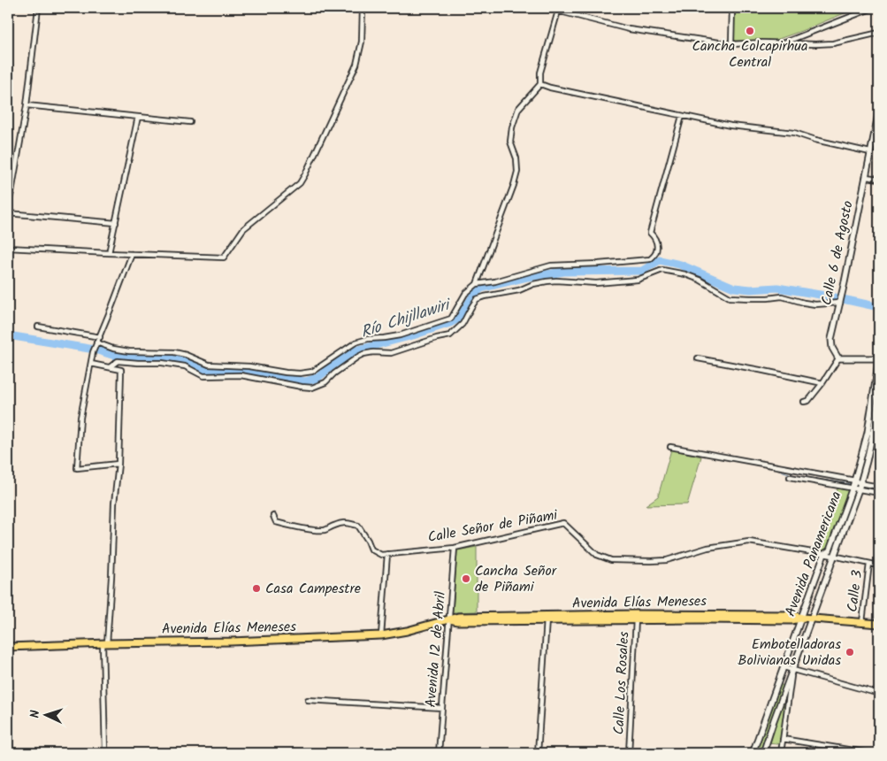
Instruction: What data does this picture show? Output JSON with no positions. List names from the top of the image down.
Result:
{
  "streets": {
    "main road": ["Calle 6 de Agosto", "Avenida Panamericana", "Avenida Elías Meneses"],
    "street": [
      "Calle Señor de Piñami",
      "Calle 3",
      "Avenida 12 de Abril",
      "Calle Los Rosales"
    ]
  },
  "crossings": [
    ["Calle Señor de Piñami", "Avenida Panamericana"],
    ["Calle Señor de Piñami", "Calle 3"],
    ["Calle Señor de Piñami", "Avenida 12 de Abril"],
    ["Avenida Panamericana", "Avenida Elías Meneses"],
    ["Calle 3", "Avenida Elías Meneses"],
    ["Avenida Elías Meneses", "Avenida 12 de Abril"],
    ["Avenida Elías Meneses", "Calle Los Rosales"]
  ],
  "water": ["Río Chijllawiri"],
  "places": [
    "Cancha Colcapirhua Central",
    "Cancha Señor de Piñami",
    "Casa Campestre",
    "Embotelladoras Bolivianas Unidas"
  ],
  "north": "left"
}
